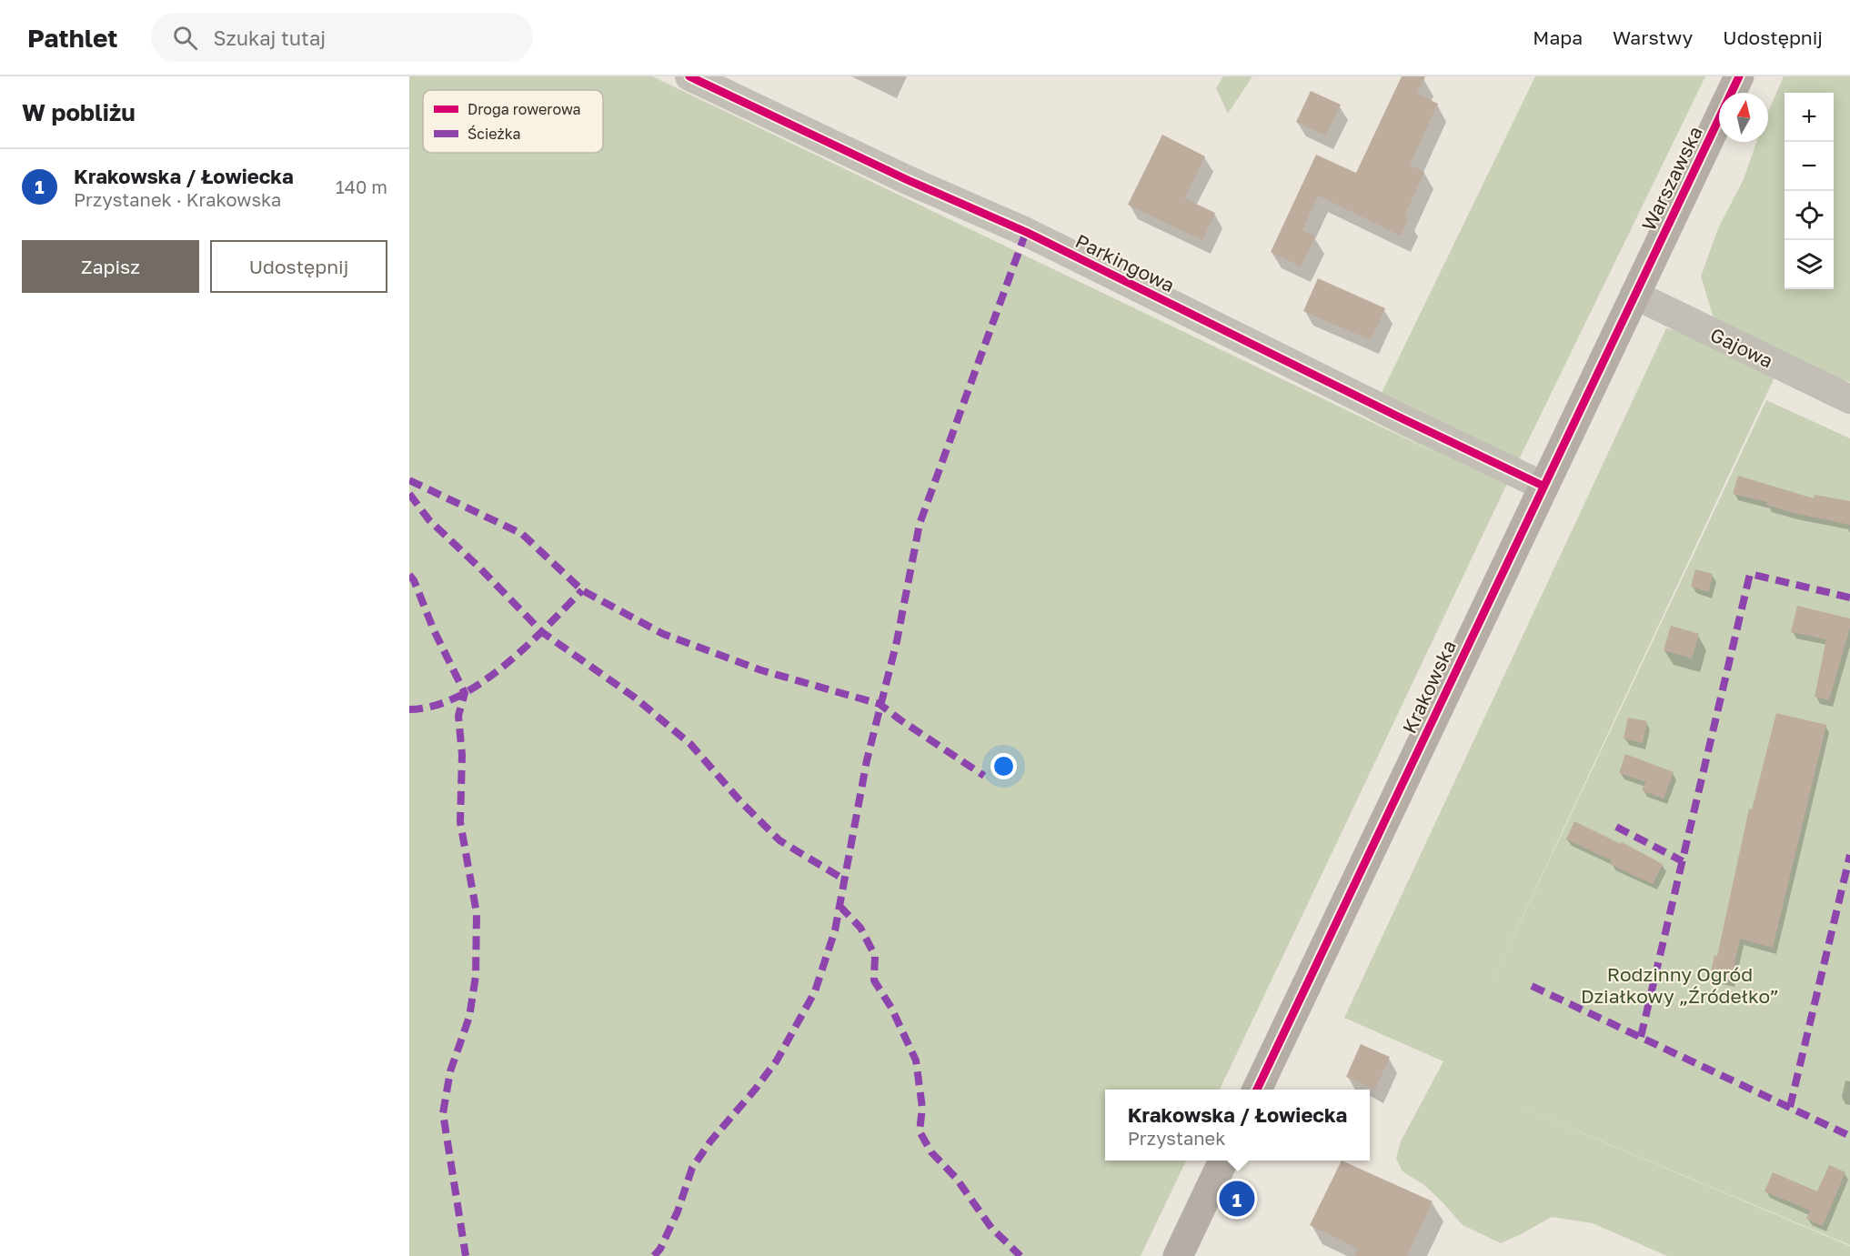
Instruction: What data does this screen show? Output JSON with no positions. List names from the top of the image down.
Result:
{
  "streets": {
    "street": [
      "Warszawska",
      "Parkingowa",
      "Gajowa",
      "Krakowska"
    ]
  },
  "crossings": [
    ["Warszawska", "Gajowa"],
    ["Warszawska", "Krakowska"],
    ["Parkingowa", "Krakowska"],
    ["Gajowa", "Krakowska"]
  ],
  "parks": ["Rodzinny Ogród Działkowy „Źródełko”"],
  "legend": ["Droga rowerowa", "Ścieżka"],
  "north": "top",
  "page": {
    "header": "Pathlet",
    "search": "Szukaj tutaj",
    "nav": ["Mapa", "Warstwy", "Udostępnij"],
    "heading": "W pobliżu",
    "map_buttons": ["+", "−"],
    "list": [
      {
        "mark": "1",
        "name": "Krakowska / Łowiecka",
        "note": "Przystanek · Krakowska",
        "value": "140 m"
      }
    ],
    "buttons": ["Zapisz", "Udostępnij"],
    "popup": ["Krakowska / Łowiecka", "Przystanek"],
    "pins": "1"
  }
}
